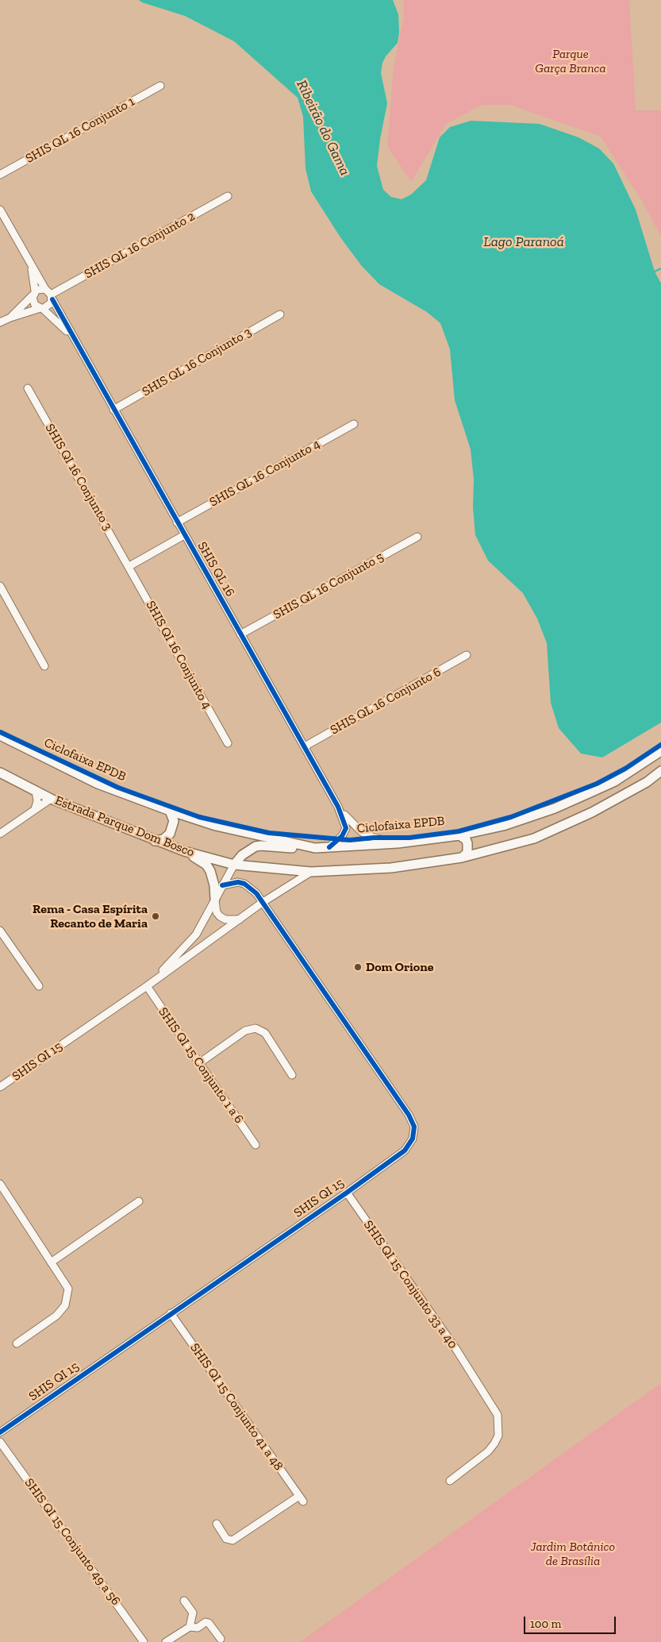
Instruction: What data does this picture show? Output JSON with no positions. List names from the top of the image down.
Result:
{
  "streets": {
    "main road": ["Estrada Parque Dom Bosco"],
    "street": [
      "SHIS QL 16 Conjunto 1",
      "SHIS QL 16 Conjunto 2",
      "SHIS QL 16 Conjunto 3",
      "SHIS QL 16 Conjunto 4",
      "SHIS QI 16 Conjunto 3",
      "SHIS QL 16",
      "SHIS QL 16 Conjunto 5",
      "SHIS QI 16 Conjunto 4",
      "SHIS QL 16 Conjunto 6",
      "SHIS QI 15",
      "SHIS QI 15 Conjunto 1 a 6",
      "SHIS QI 15 Conjunto 33 a 40",
      "SHIS QI 15 Conjunto 41 a 48",
      "SHIS QI 15 Conjunto 49 a 56"
    ],
    "cycle path": ["Ciclofaixa EPDB"]
  },
  "crossings": [
    ["SHIS QL 16 Conjunto 2", "SHIS QL 16"],
    ["SHIS QL 16 Conjunto 3", "SHIS QL 16"],
    ["SHIS QL 16 Conjunto 4", "SHIS QL 16"],
    ["SHIS QI 16 Conjunto 3", "SHIS QI 16 Conjunto 4"],
    ["SHIS QL 16", "SHIS QL 16 Conjunto 5"],
    ["SHIS QL 16", "SHIS QL 16 Conjunto 6"],
    ["Estrada Parque Dom Bosco", "SHIS QI 15"],
    ["SHIS QI 15", "SHIS QI 15 Conjunto 1 a 6"],
    ["SHIS QI 15", "SHIS QI 15 Conjunto 33 a 40"],
    ["SHIS QI 15", "SHIS QI 15 Conjunto 41 a 48"]
  ],
  "water": ["Ribeirão do Gama", "Lago Paranoá"],
  "parks": ["Parque Garça Branca", "Jardim Botânico de Brasília"],
  "places": ["Rema - Casa Espírita Recanto de Maria", "Dom Orione"],
  "scale_bar": "100 m"
}
